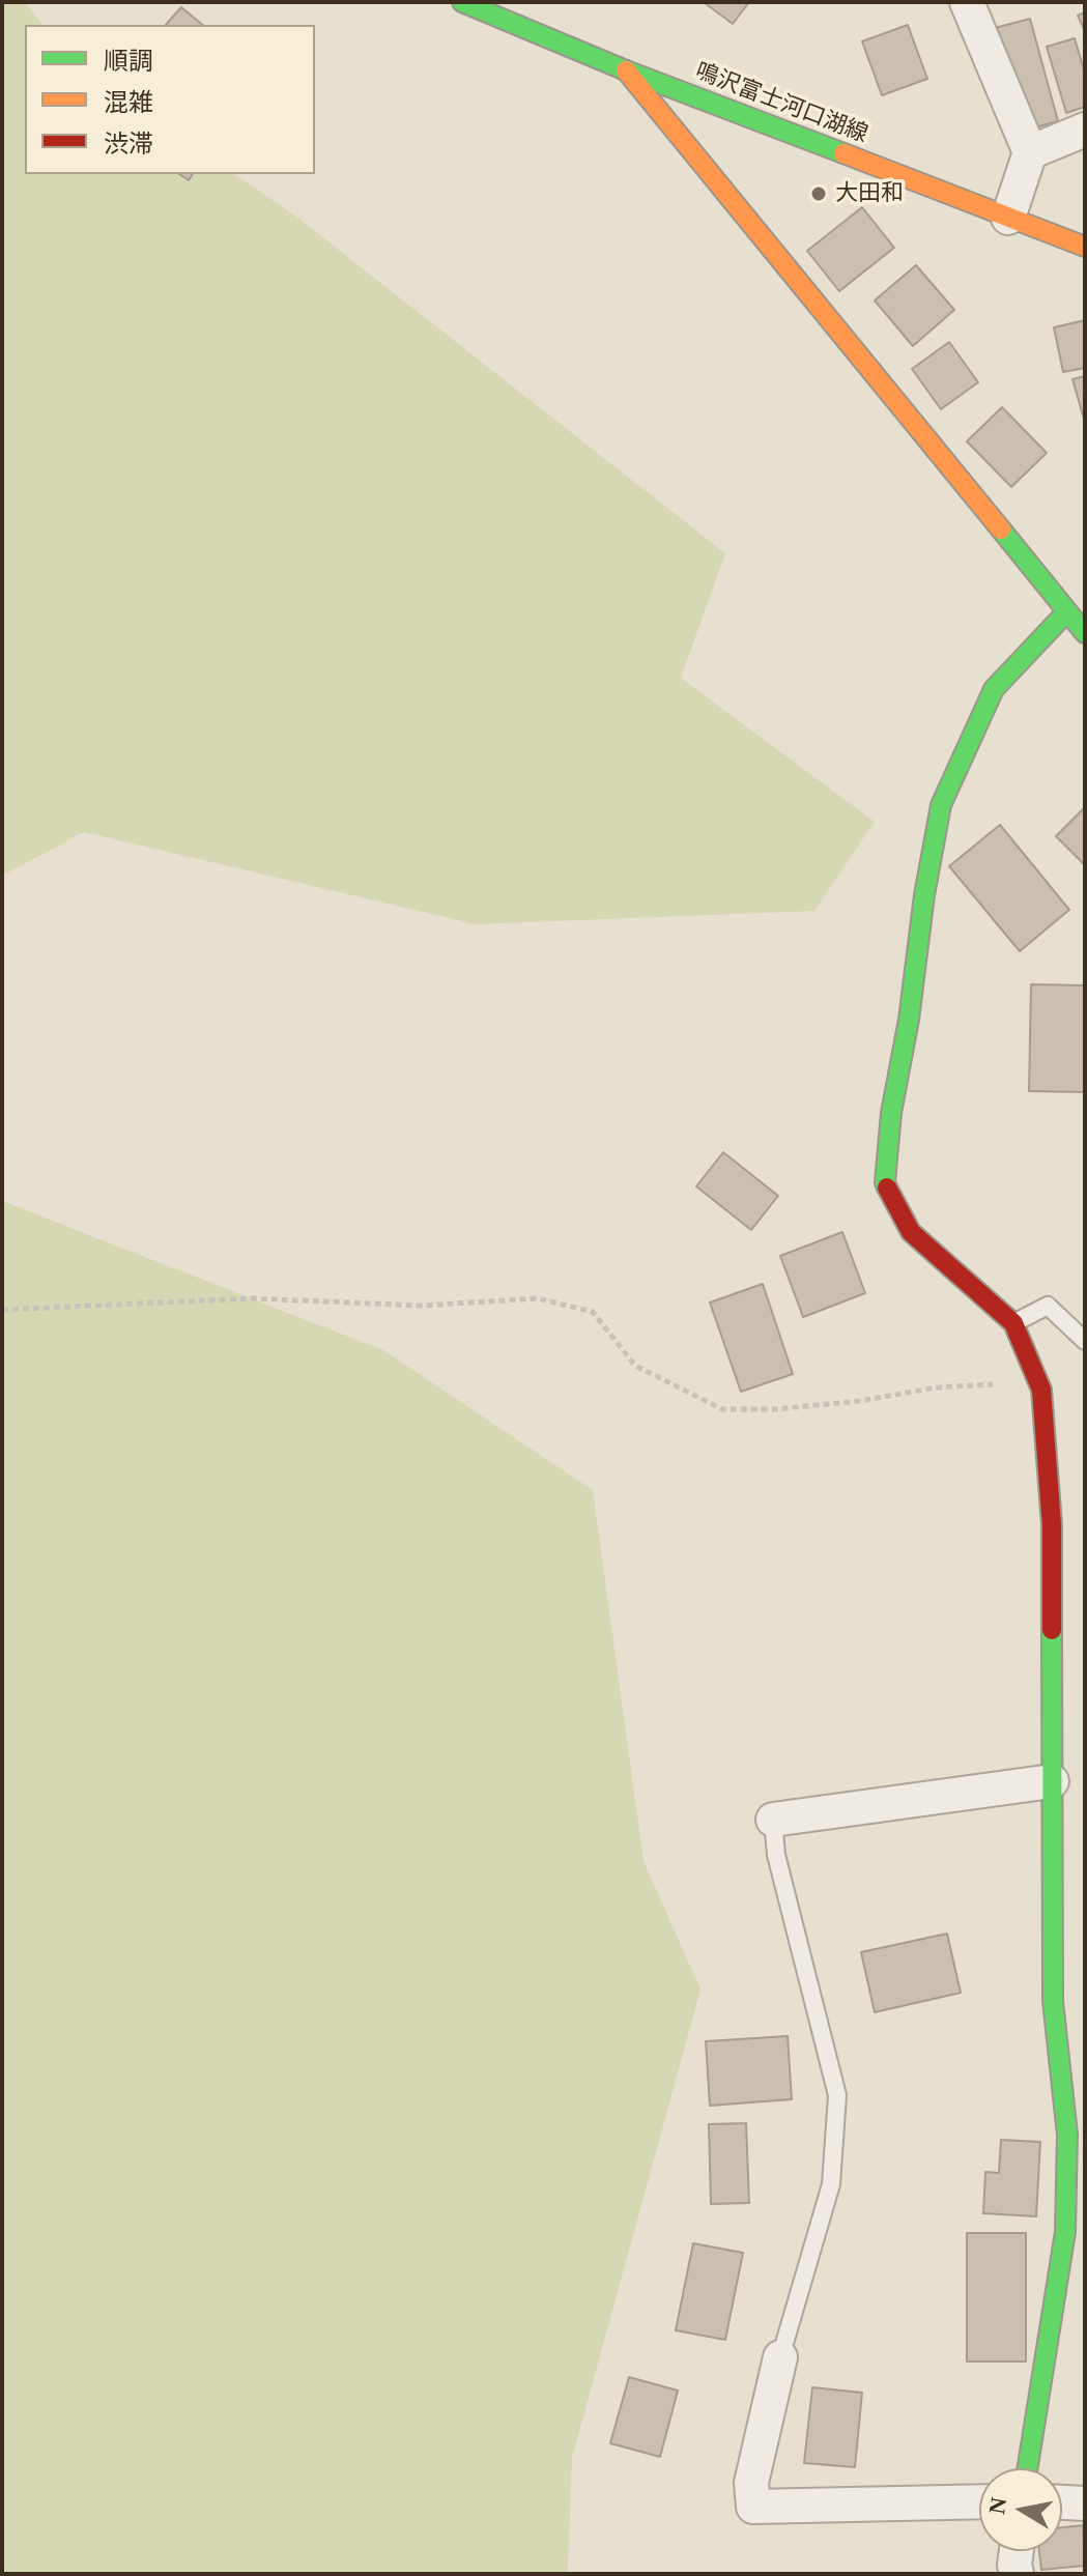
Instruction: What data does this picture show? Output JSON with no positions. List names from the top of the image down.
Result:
{
  "streets": {
    "street": ["鳴沢富士河口湖線"]
  },
  "places": ["大田和"],
  "legend": ["順調", "混雑", "渋滞"],
  "north": "left"
}
